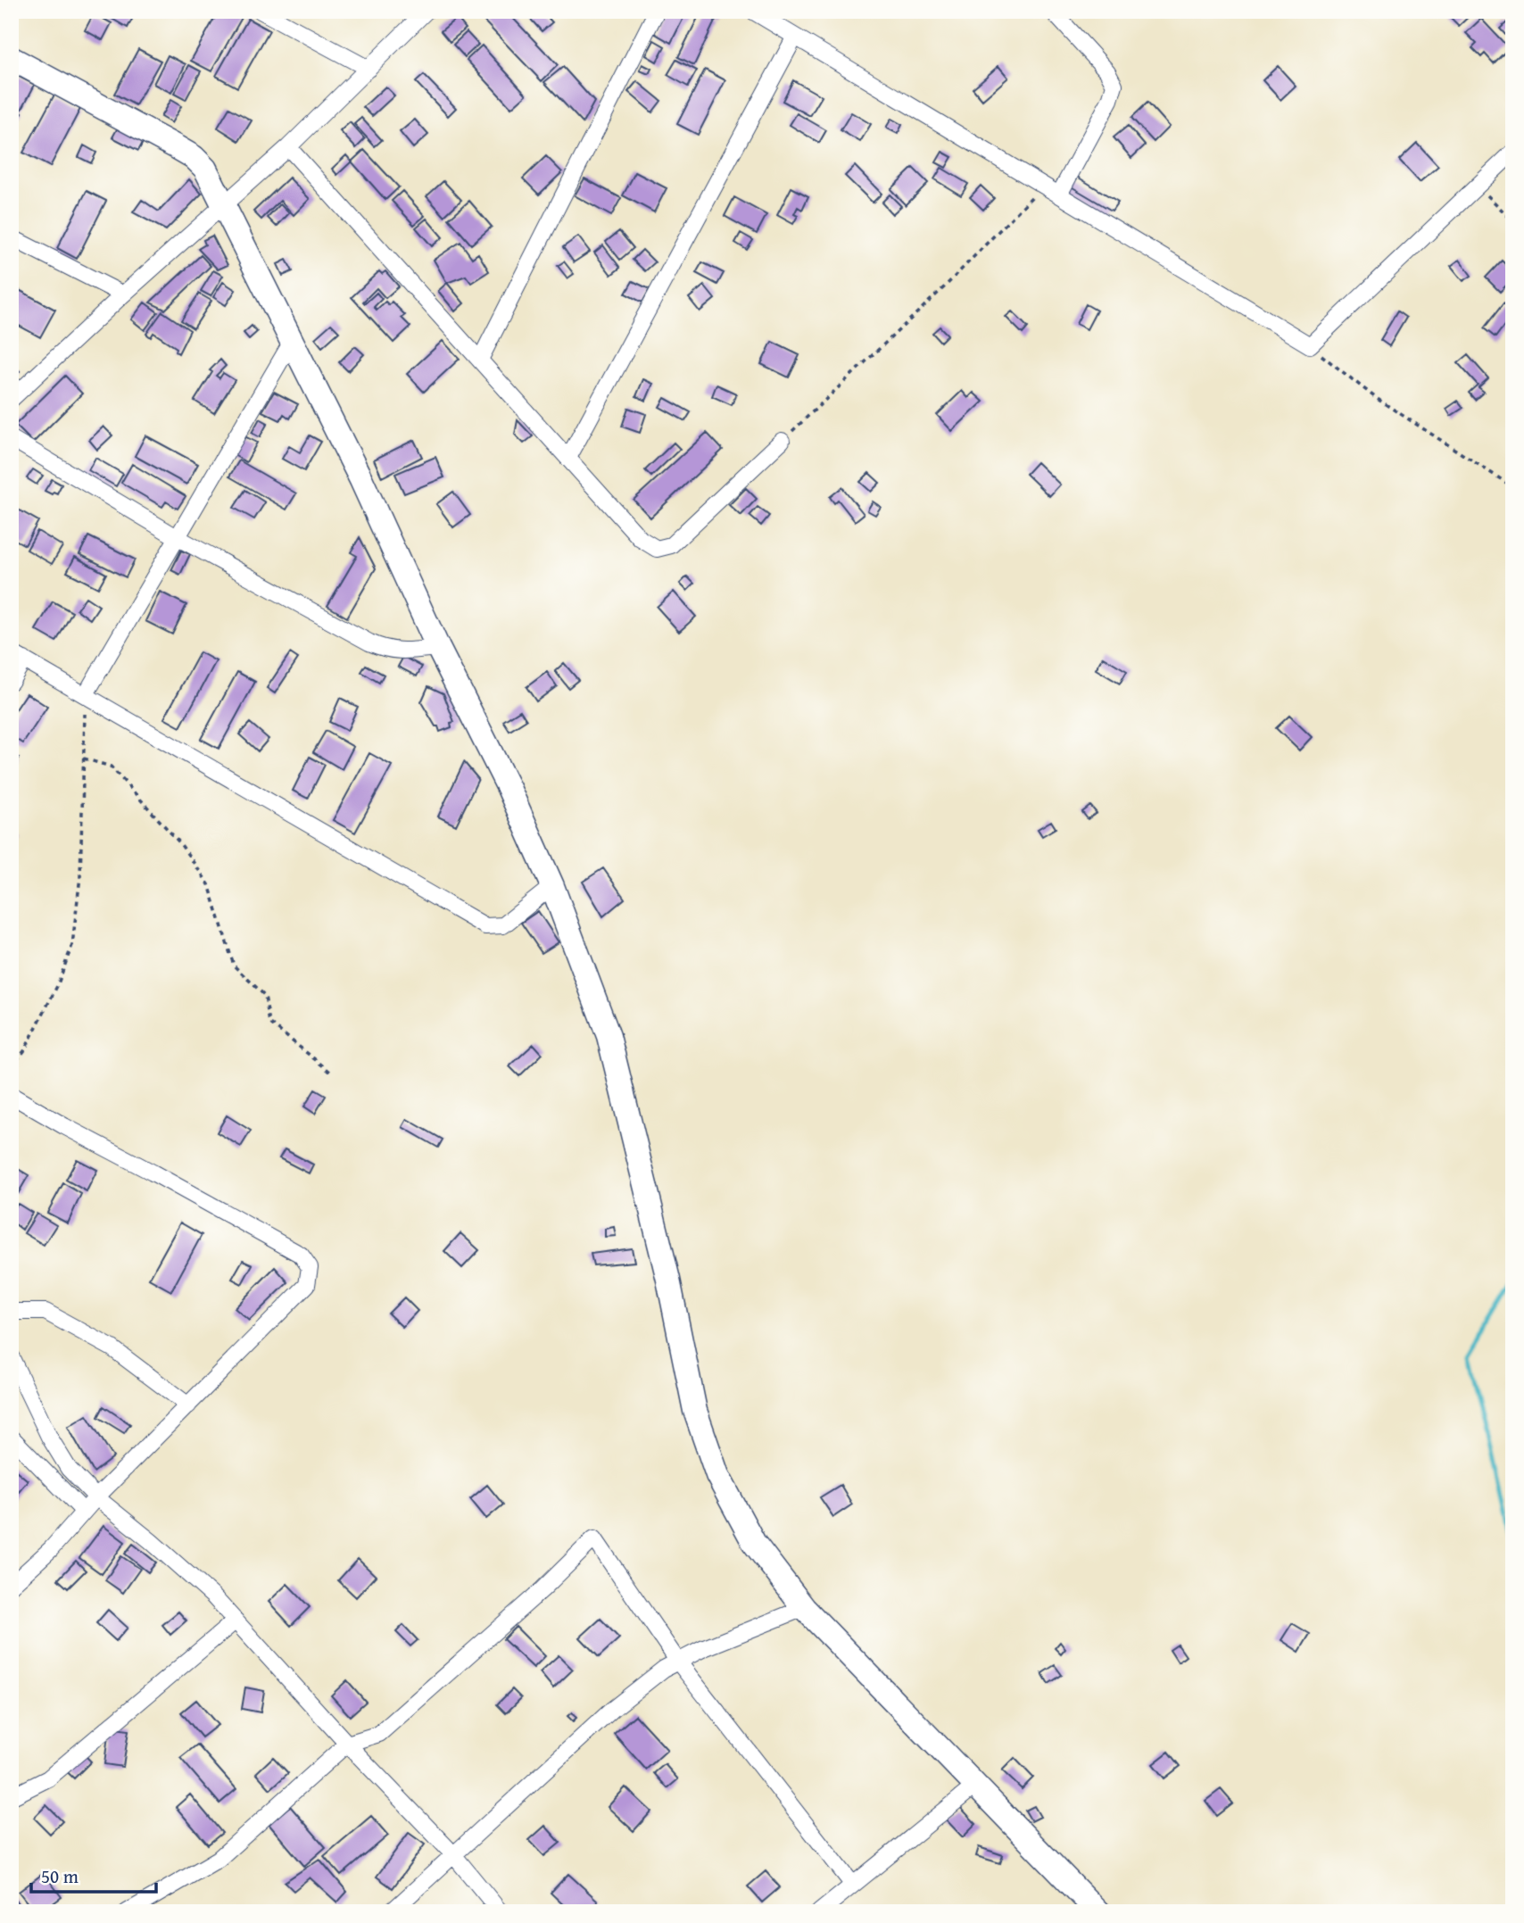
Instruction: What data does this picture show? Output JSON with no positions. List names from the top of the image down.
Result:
{
  "scale_bar": "50 m"
}
